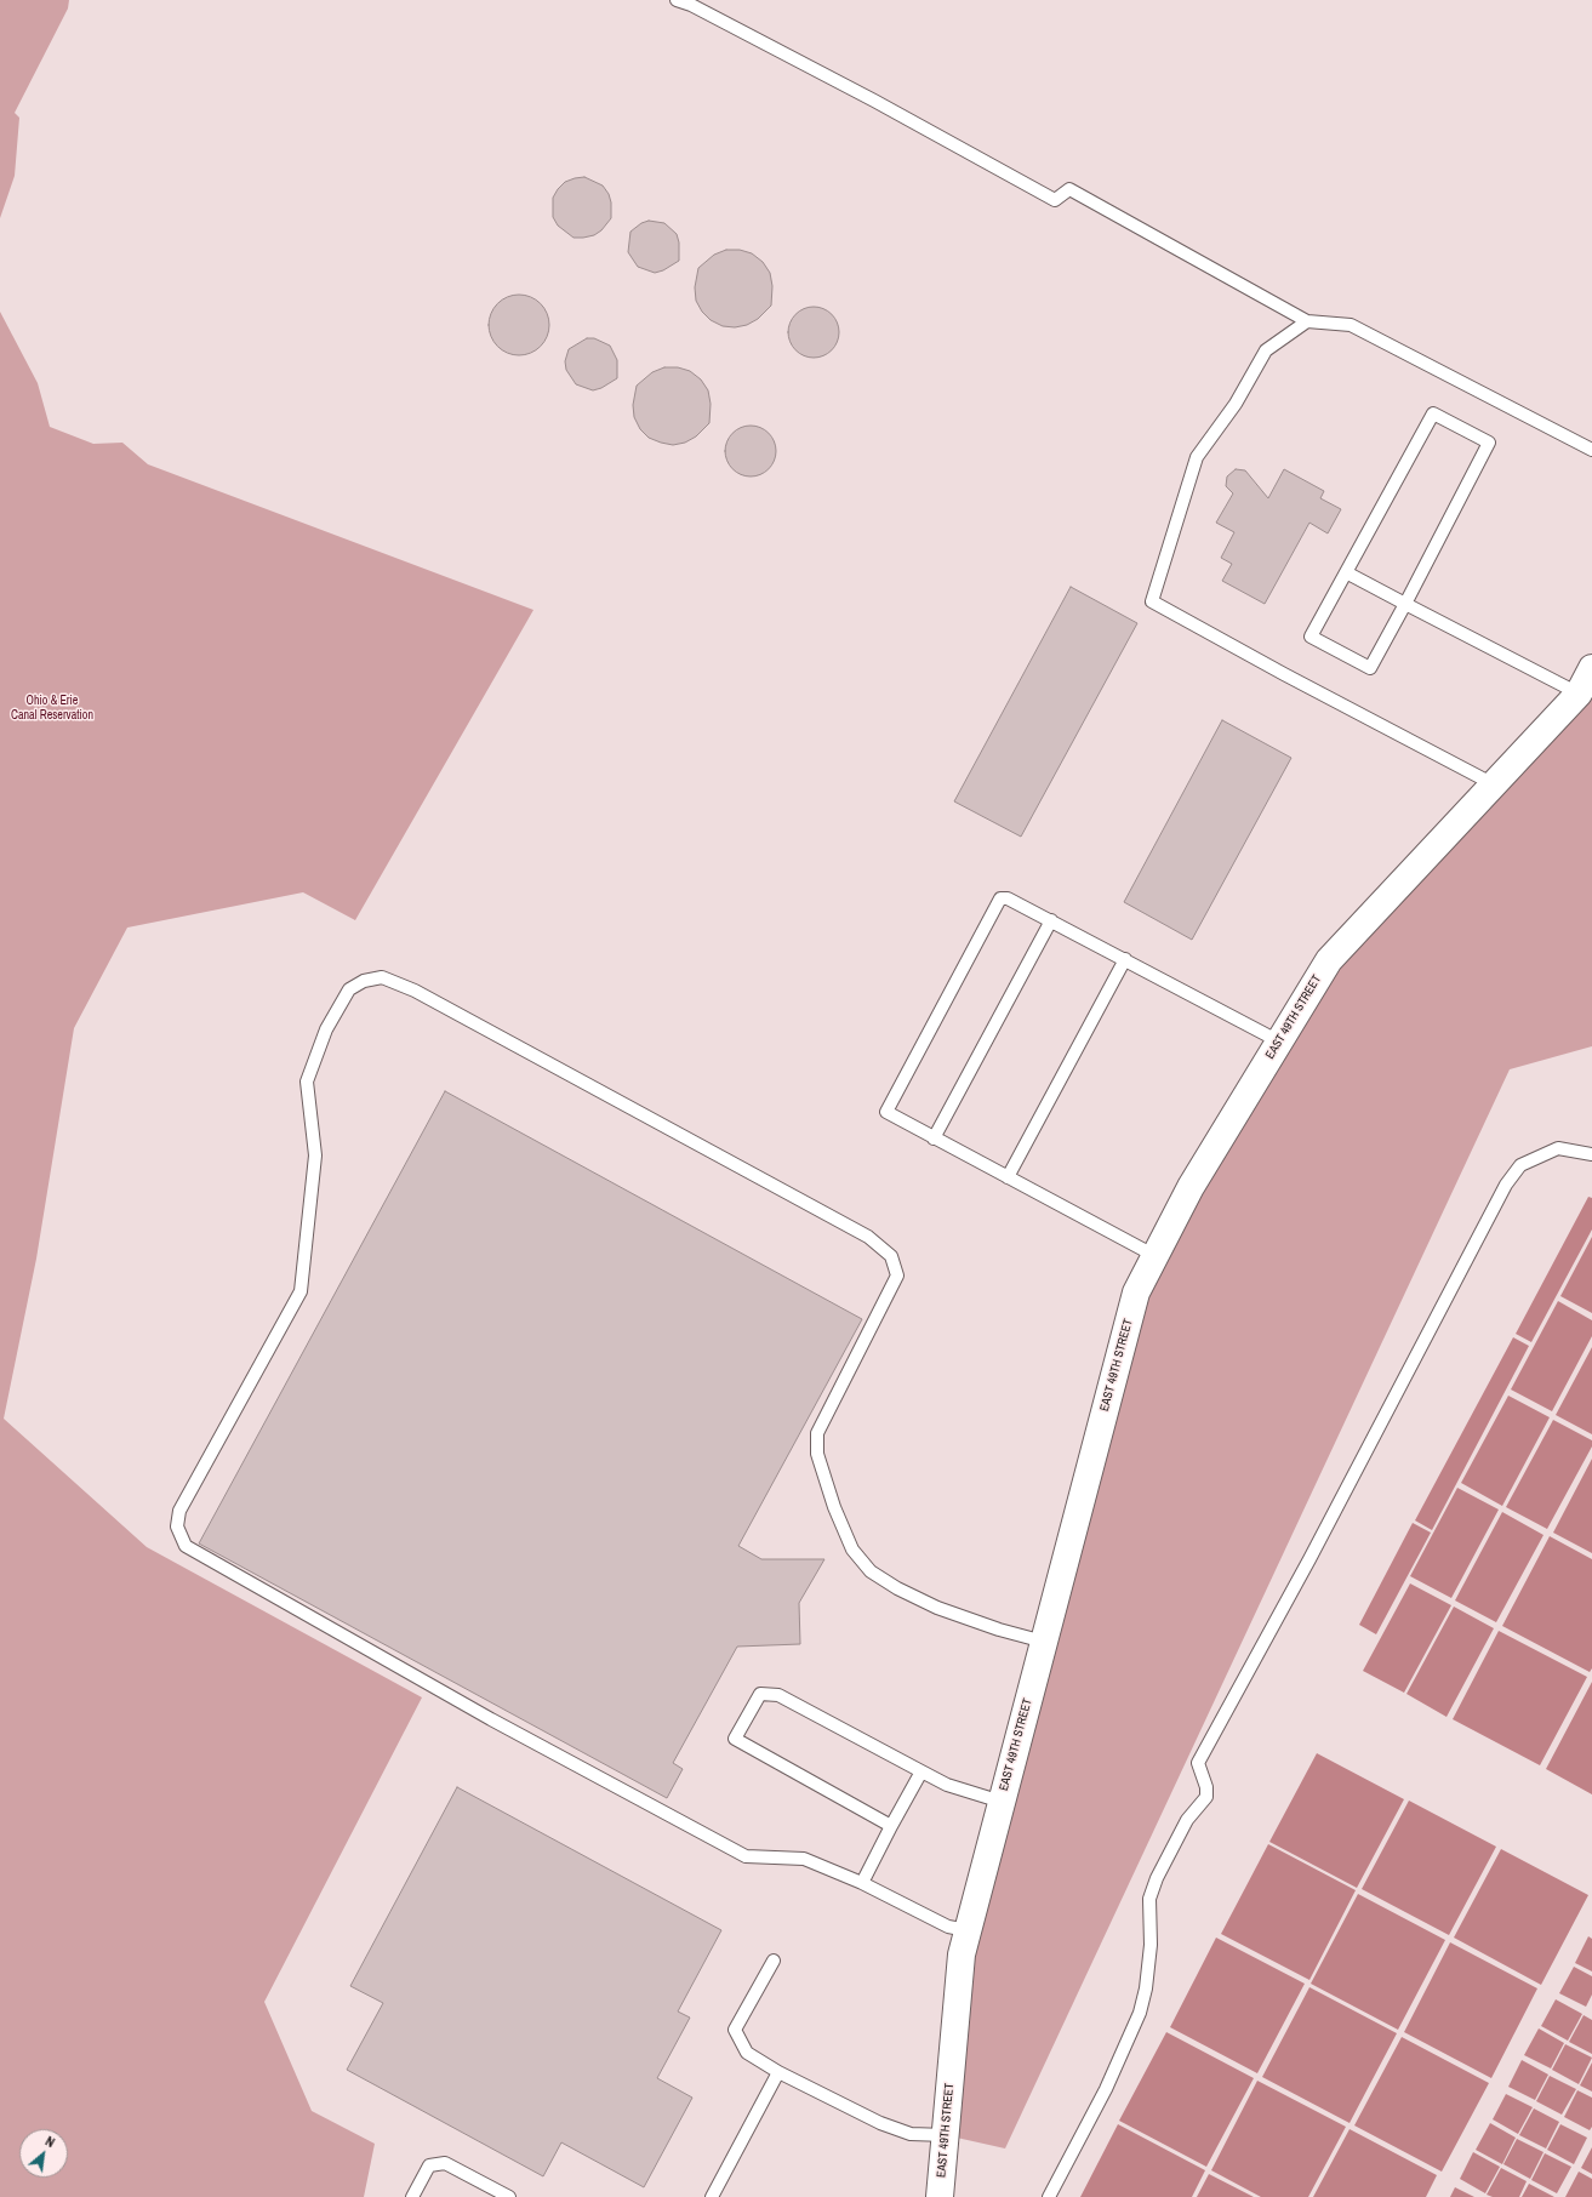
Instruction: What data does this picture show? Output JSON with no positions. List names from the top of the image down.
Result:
{
  "streets": {
    "street": ["EAST 49TH STREET"]
  },
  "parks": ["Ohio & Erie Canal Reservation"],
  "north": "top right"
}
